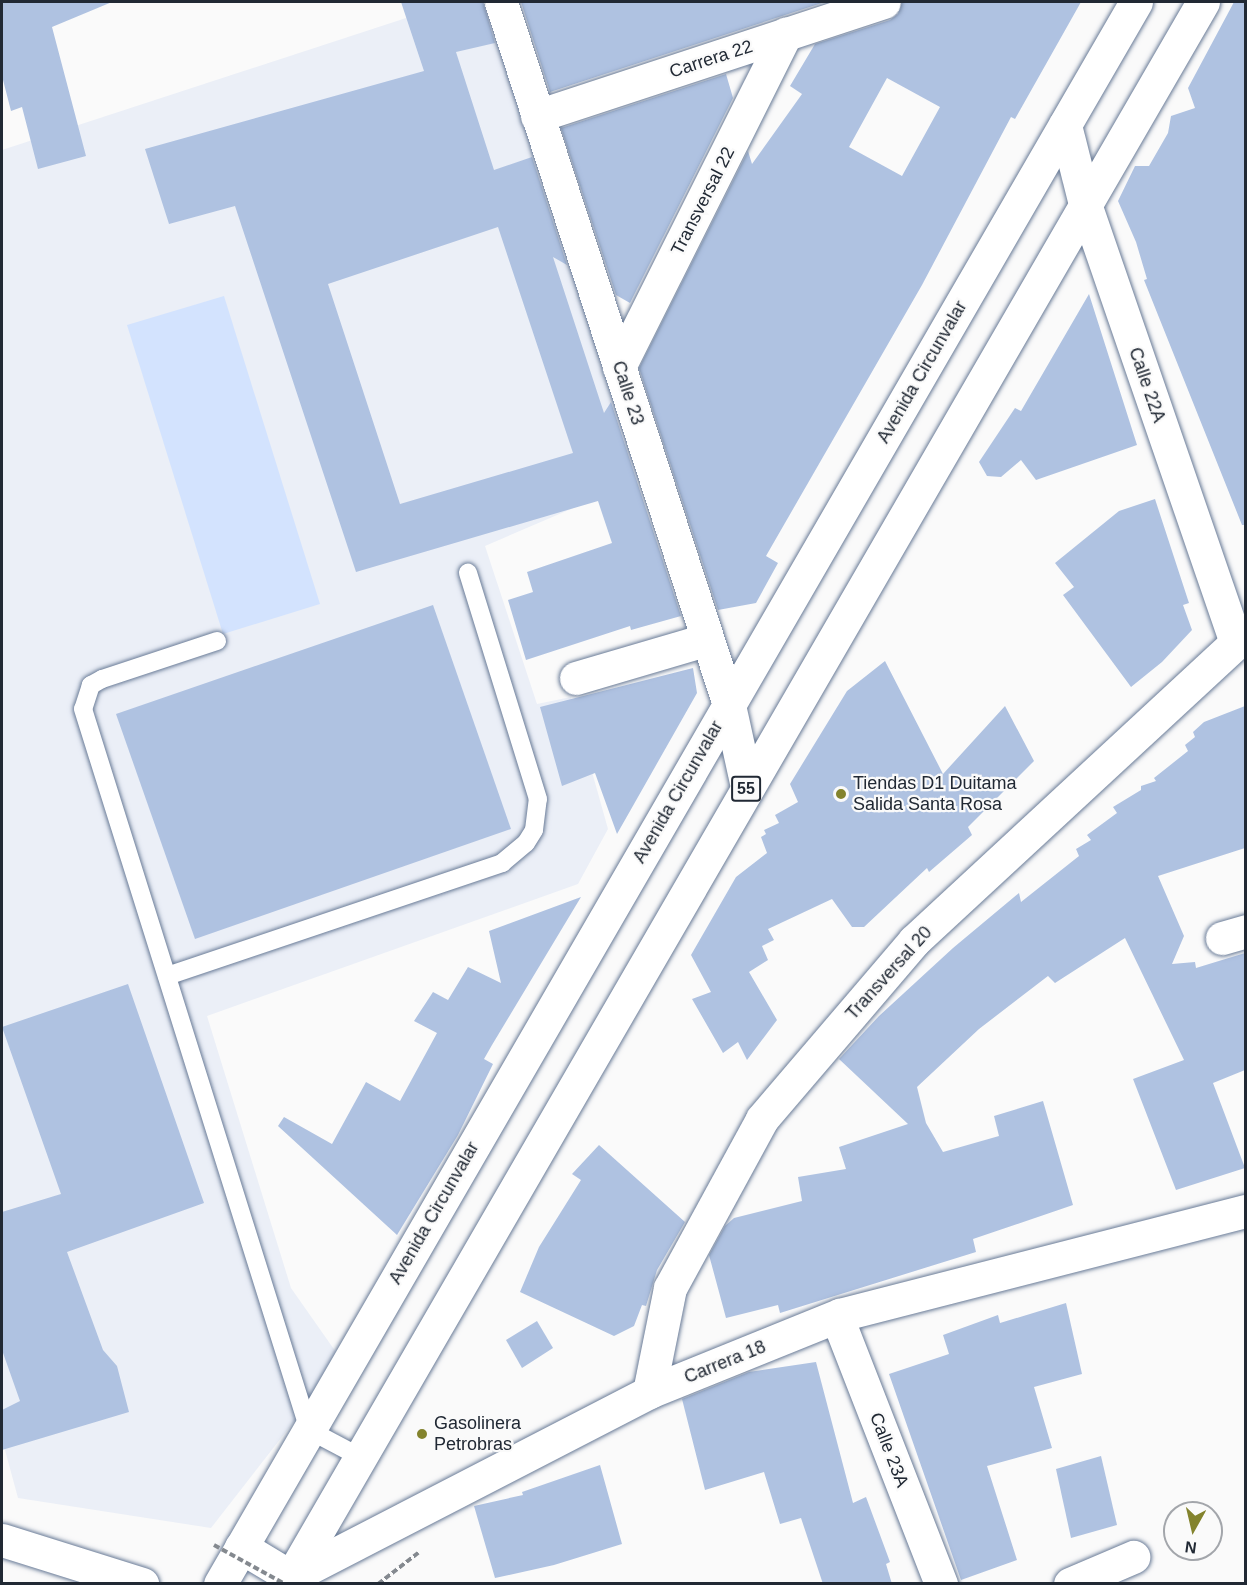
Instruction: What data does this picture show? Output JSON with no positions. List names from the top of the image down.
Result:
{
  "streets": {
    "main road": [
      "Carrera 22",
      "Transversal 22",
      "Avenida Circunvalar",
      "Calle 22A",
      "Calle 23",
      "55",
      "Transversal 20",
      "Carrera 18",
      "Calle 23A"
    ]
  },
  "crossings": [
    ["Carrera 22", "Transversal 22"],
    ["Carrera 22", "Calle 23"],
    ["Transversal 22", "Calle 23"],
    ["Avenida Circunvalar", "Calle 22A"],
    ["Avenida Circunvalar", "Calle 23"],
    ["Calle 22A", "55"],
    ["Calle 22A", "Transversal 20"],
    ["Calle 23", "55"],
    ["55", "Carrera 18"],
    ["Transversal 20", "Carrera 18"],
    ["Carrera 18", "Calle 23A"]
  ],
  "places": ["Tiendas D1 Duitama Salida Santa Rosa", "Gasolinera Petrobras"],
  "north": "bottom"
}
